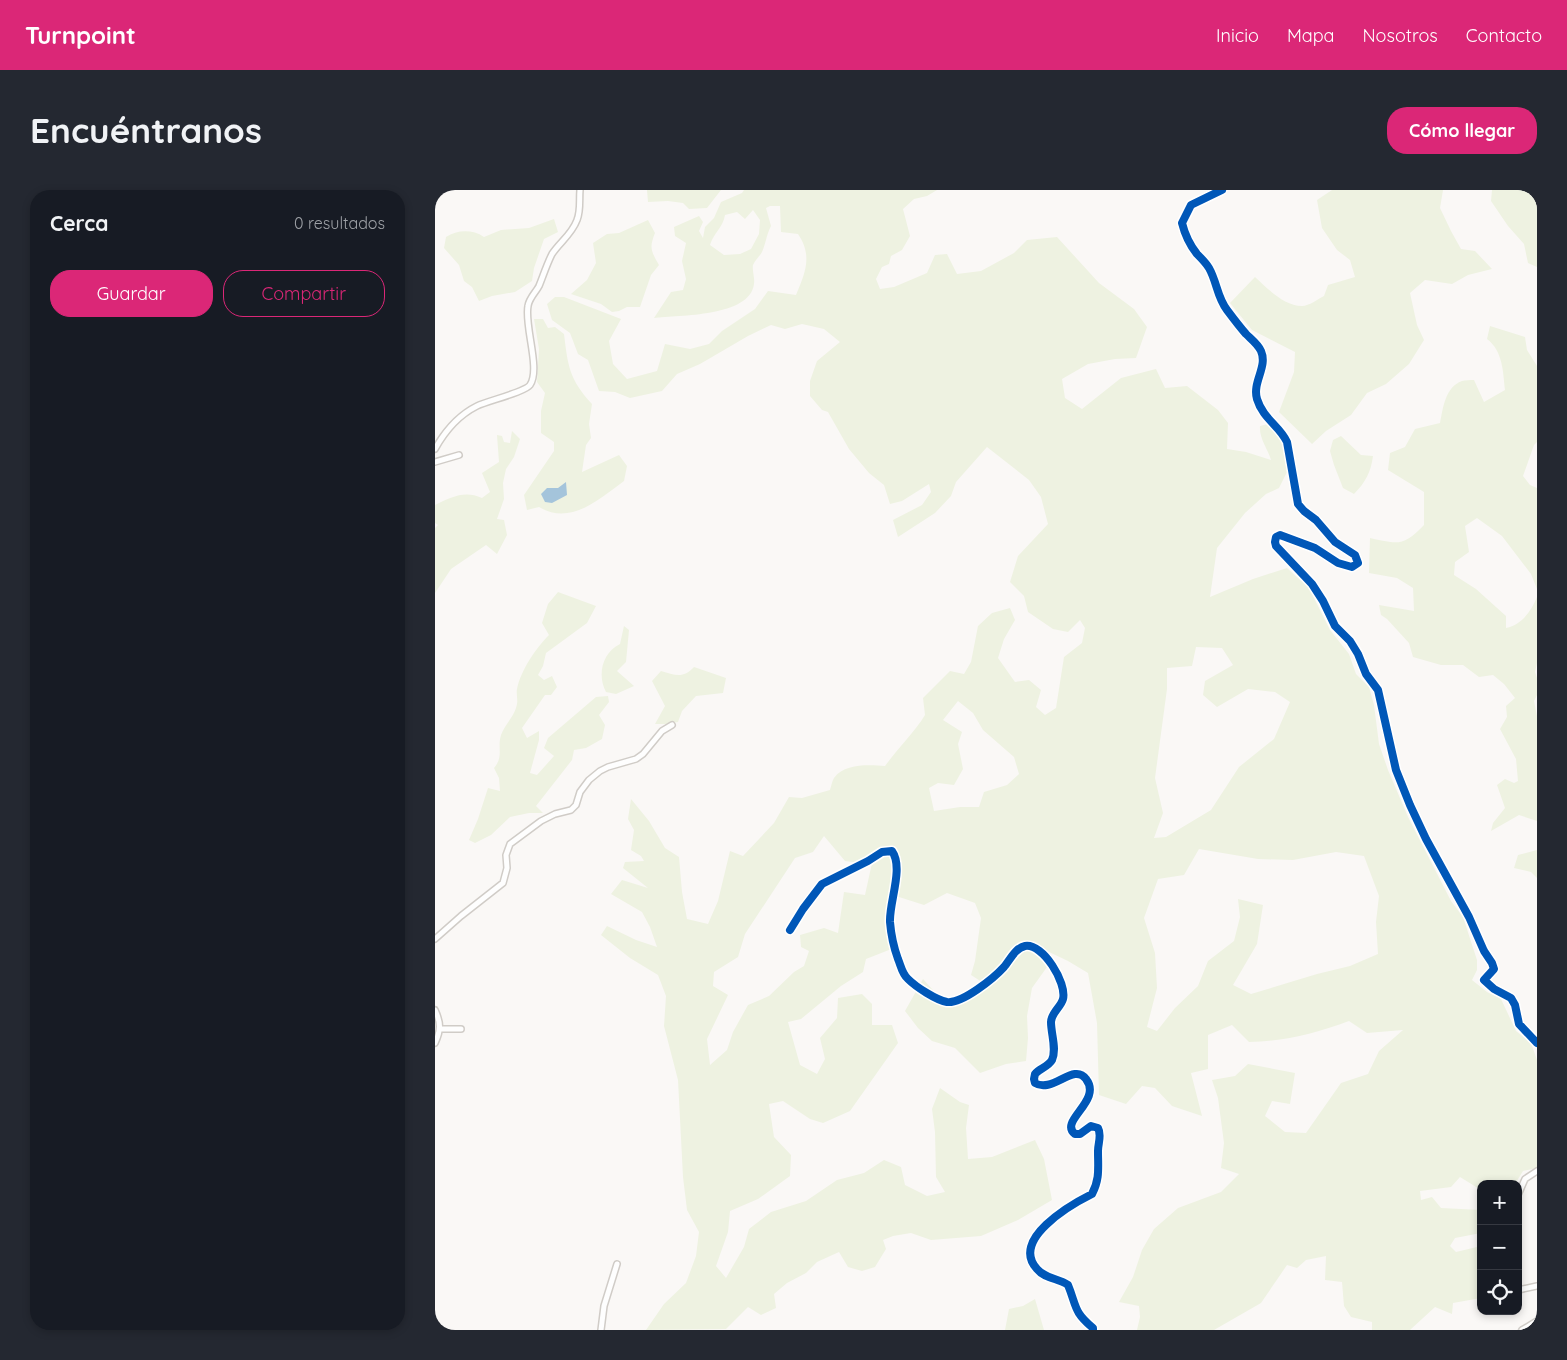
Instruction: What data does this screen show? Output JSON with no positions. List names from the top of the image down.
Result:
{
  "page": {
    "header": "Turnpoint",
    "nav": [
      "Inicio",
      "Mapa",
      "Nosotros",
      "Contacto"
    ],
    "buttons": [
      "Cómo llegar",
      ["Guardar", "Compartir"]
    ],
    "title": "Encuéntranos",
    "heading": ["Cerca", "0 resultados"],
    "map_buttons": ["+", "−"]
  }
}
